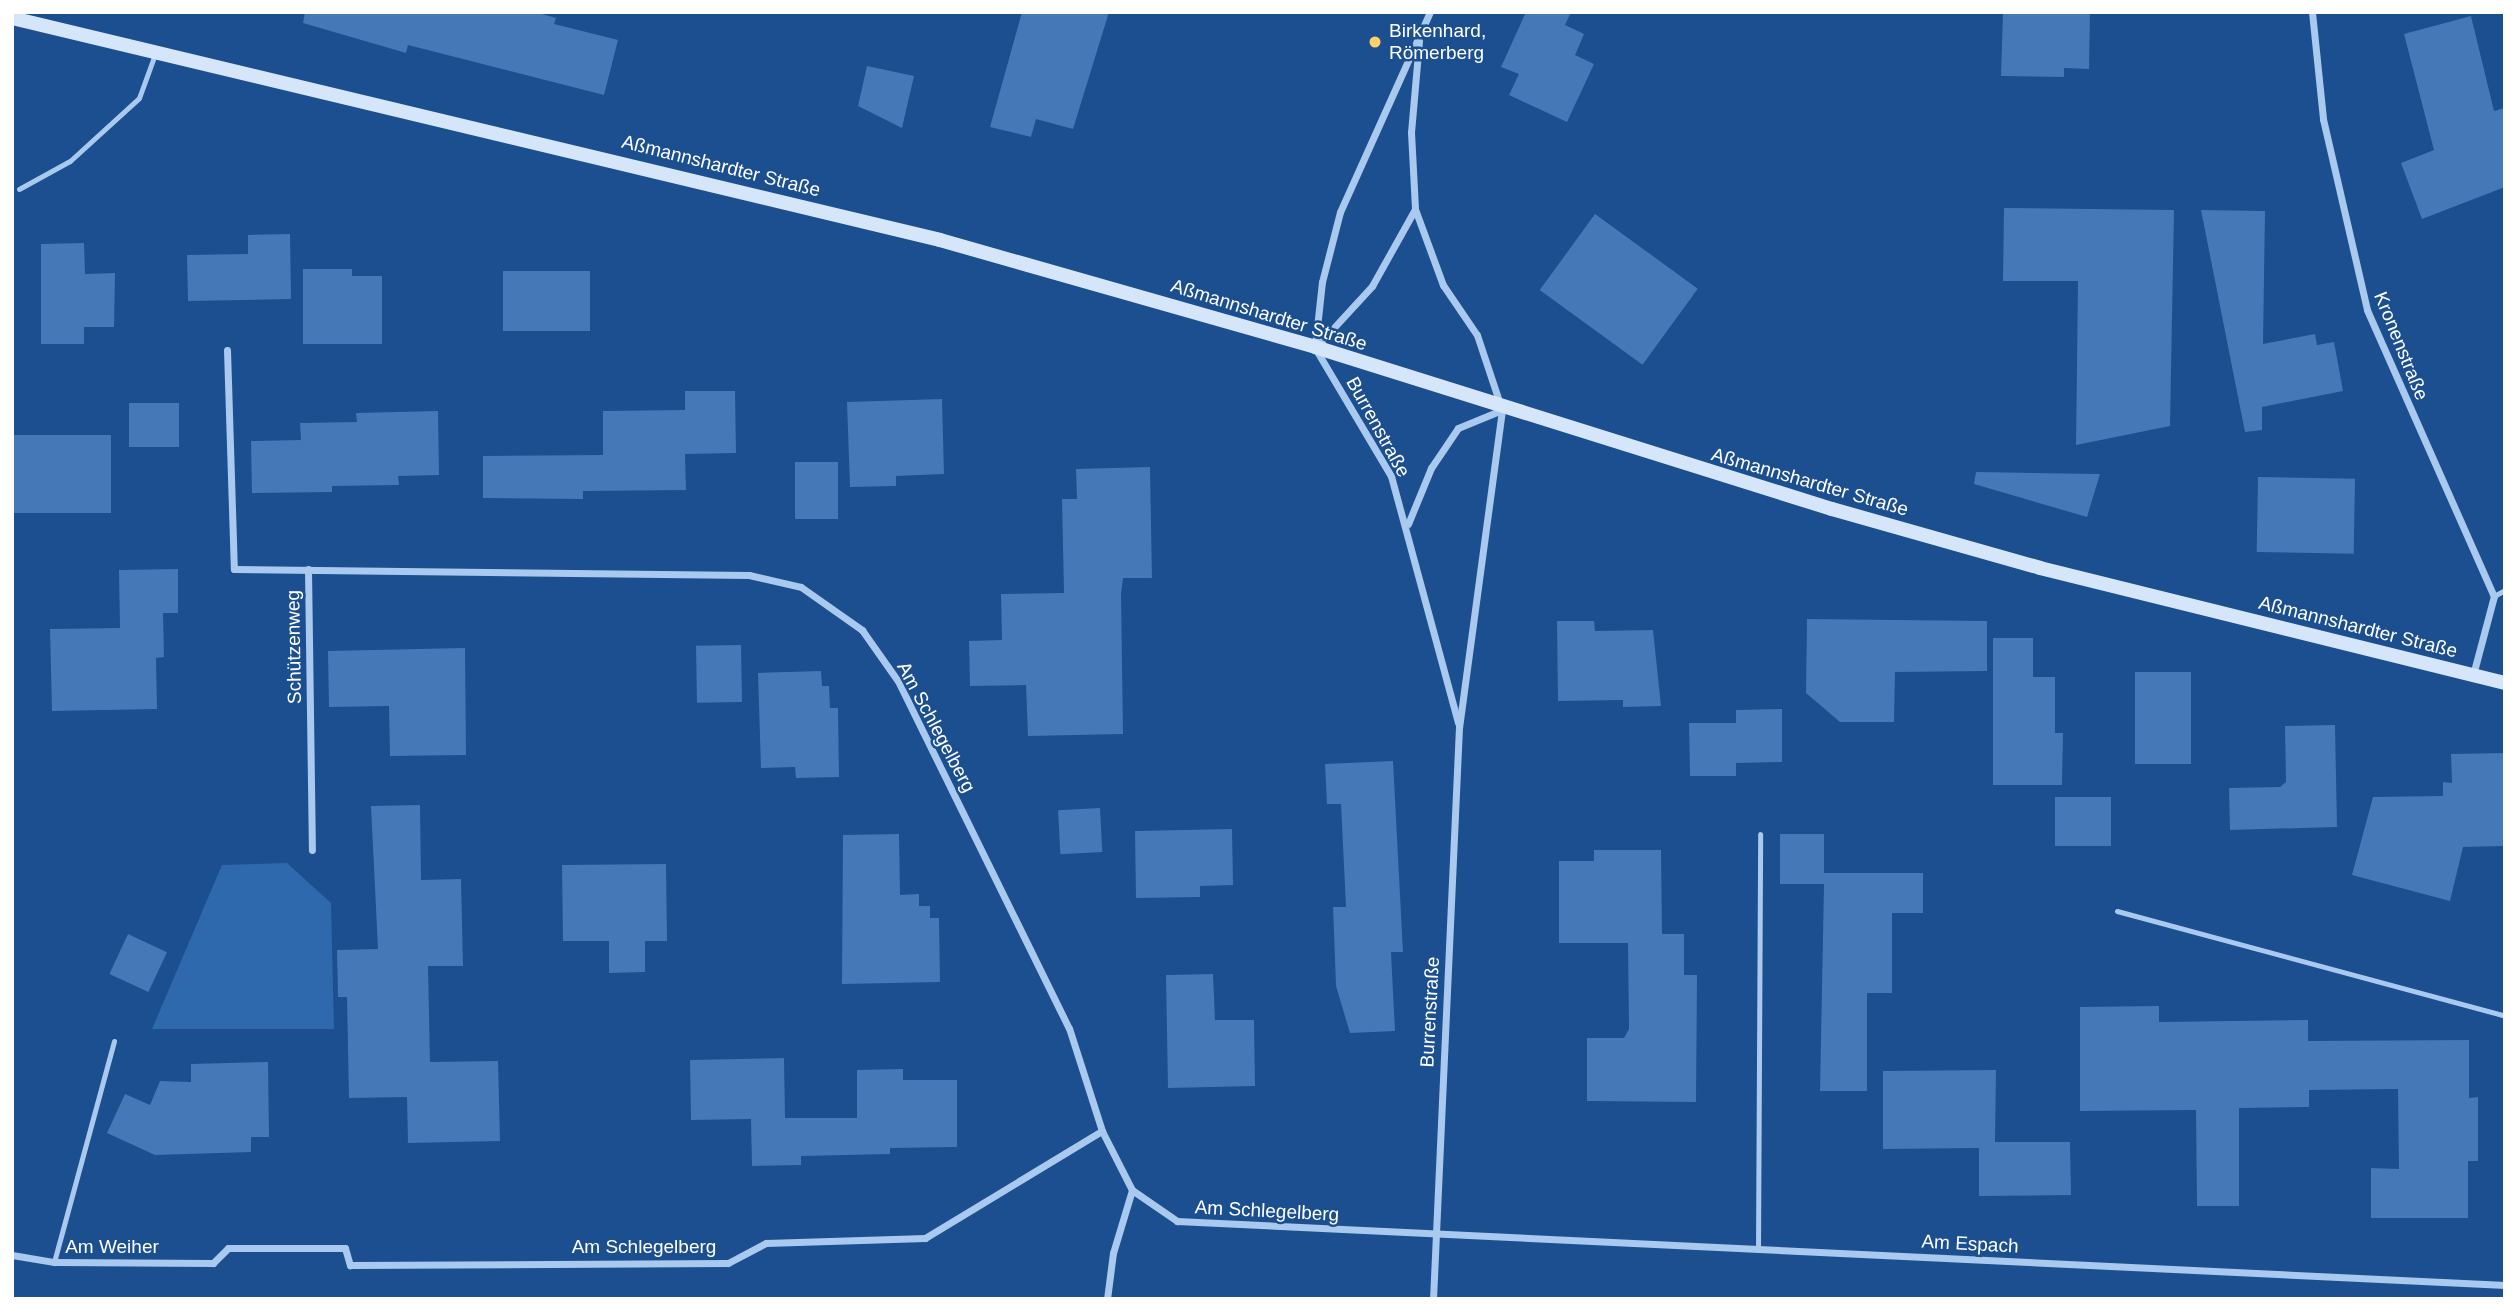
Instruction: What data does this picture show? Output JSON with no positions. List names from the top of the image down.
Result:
{
  "streets": {
    "main road": ["Aßmannshardter Straße"],
    "street": [
      "Kronenstraße",
      "Burrenstraße",
      "Schützenweg",
      "Am Schlegelberg",
      "Am Espach",
      "Am Weiher"
    ]
  },
  "crossings": [
    ["Aßmannshardter Straße", "Burrenstraße"],
    ["Burrenstraße", "Am Schlegelberg"],
    ["Burrenstraße", "Am Espach"],
    ["Schützenweg", "Am Schlegelberg"],
    ["Am Schlegelberg", "Am Espach"],
    ["Am Schlegelberg", "Am Weiher"]
  ],
  "places": ["Birkenhard, Römerberg"]
}
